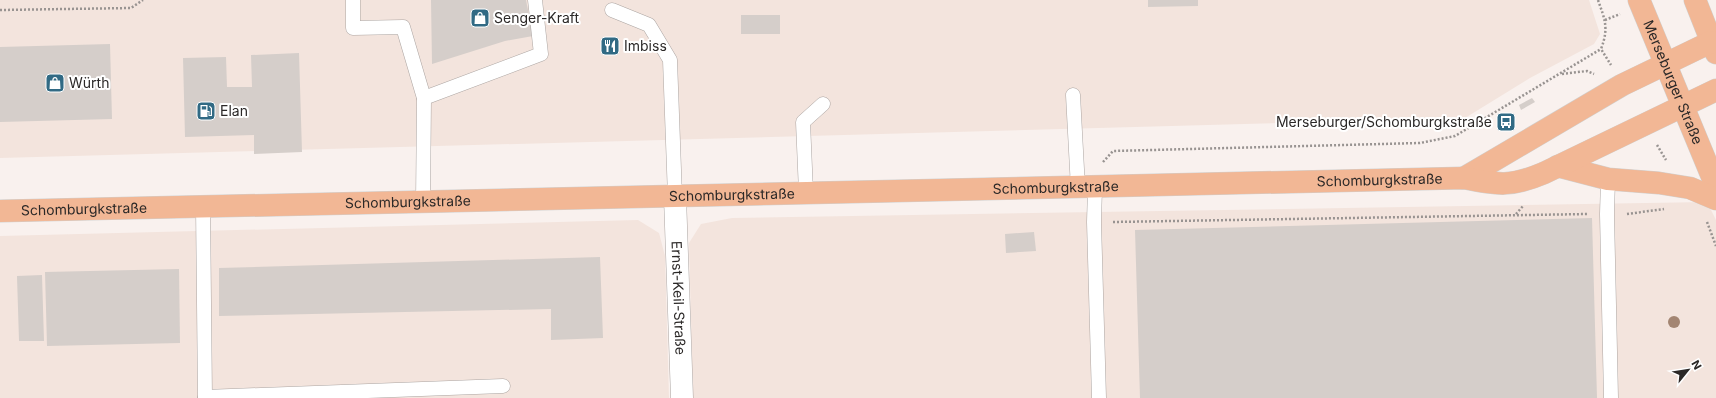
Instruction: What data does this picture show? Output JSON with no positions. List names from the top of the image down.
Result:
{
  "streets": {
    "main road": ["Merseburger Straße", "Schomburgkstraße"],
    "street": ["Ernst-Keil-Straße"]
  },
  "crossings": [
    ["Merseburger Straße", "Schomburgkstraße"],
    ["Schomburgkstraße", "Ernst-Keil-Straße"]
  ],
  "places": {
    "shop": ["Senger-Kraft", "Würth"],
    "restaurant": ["Imbiss"],
    "fuel station": ["Elan"],
    "bus stop": ["Merseburger/Schomburgkstraße"]
  },
  "north": "top right"
}
